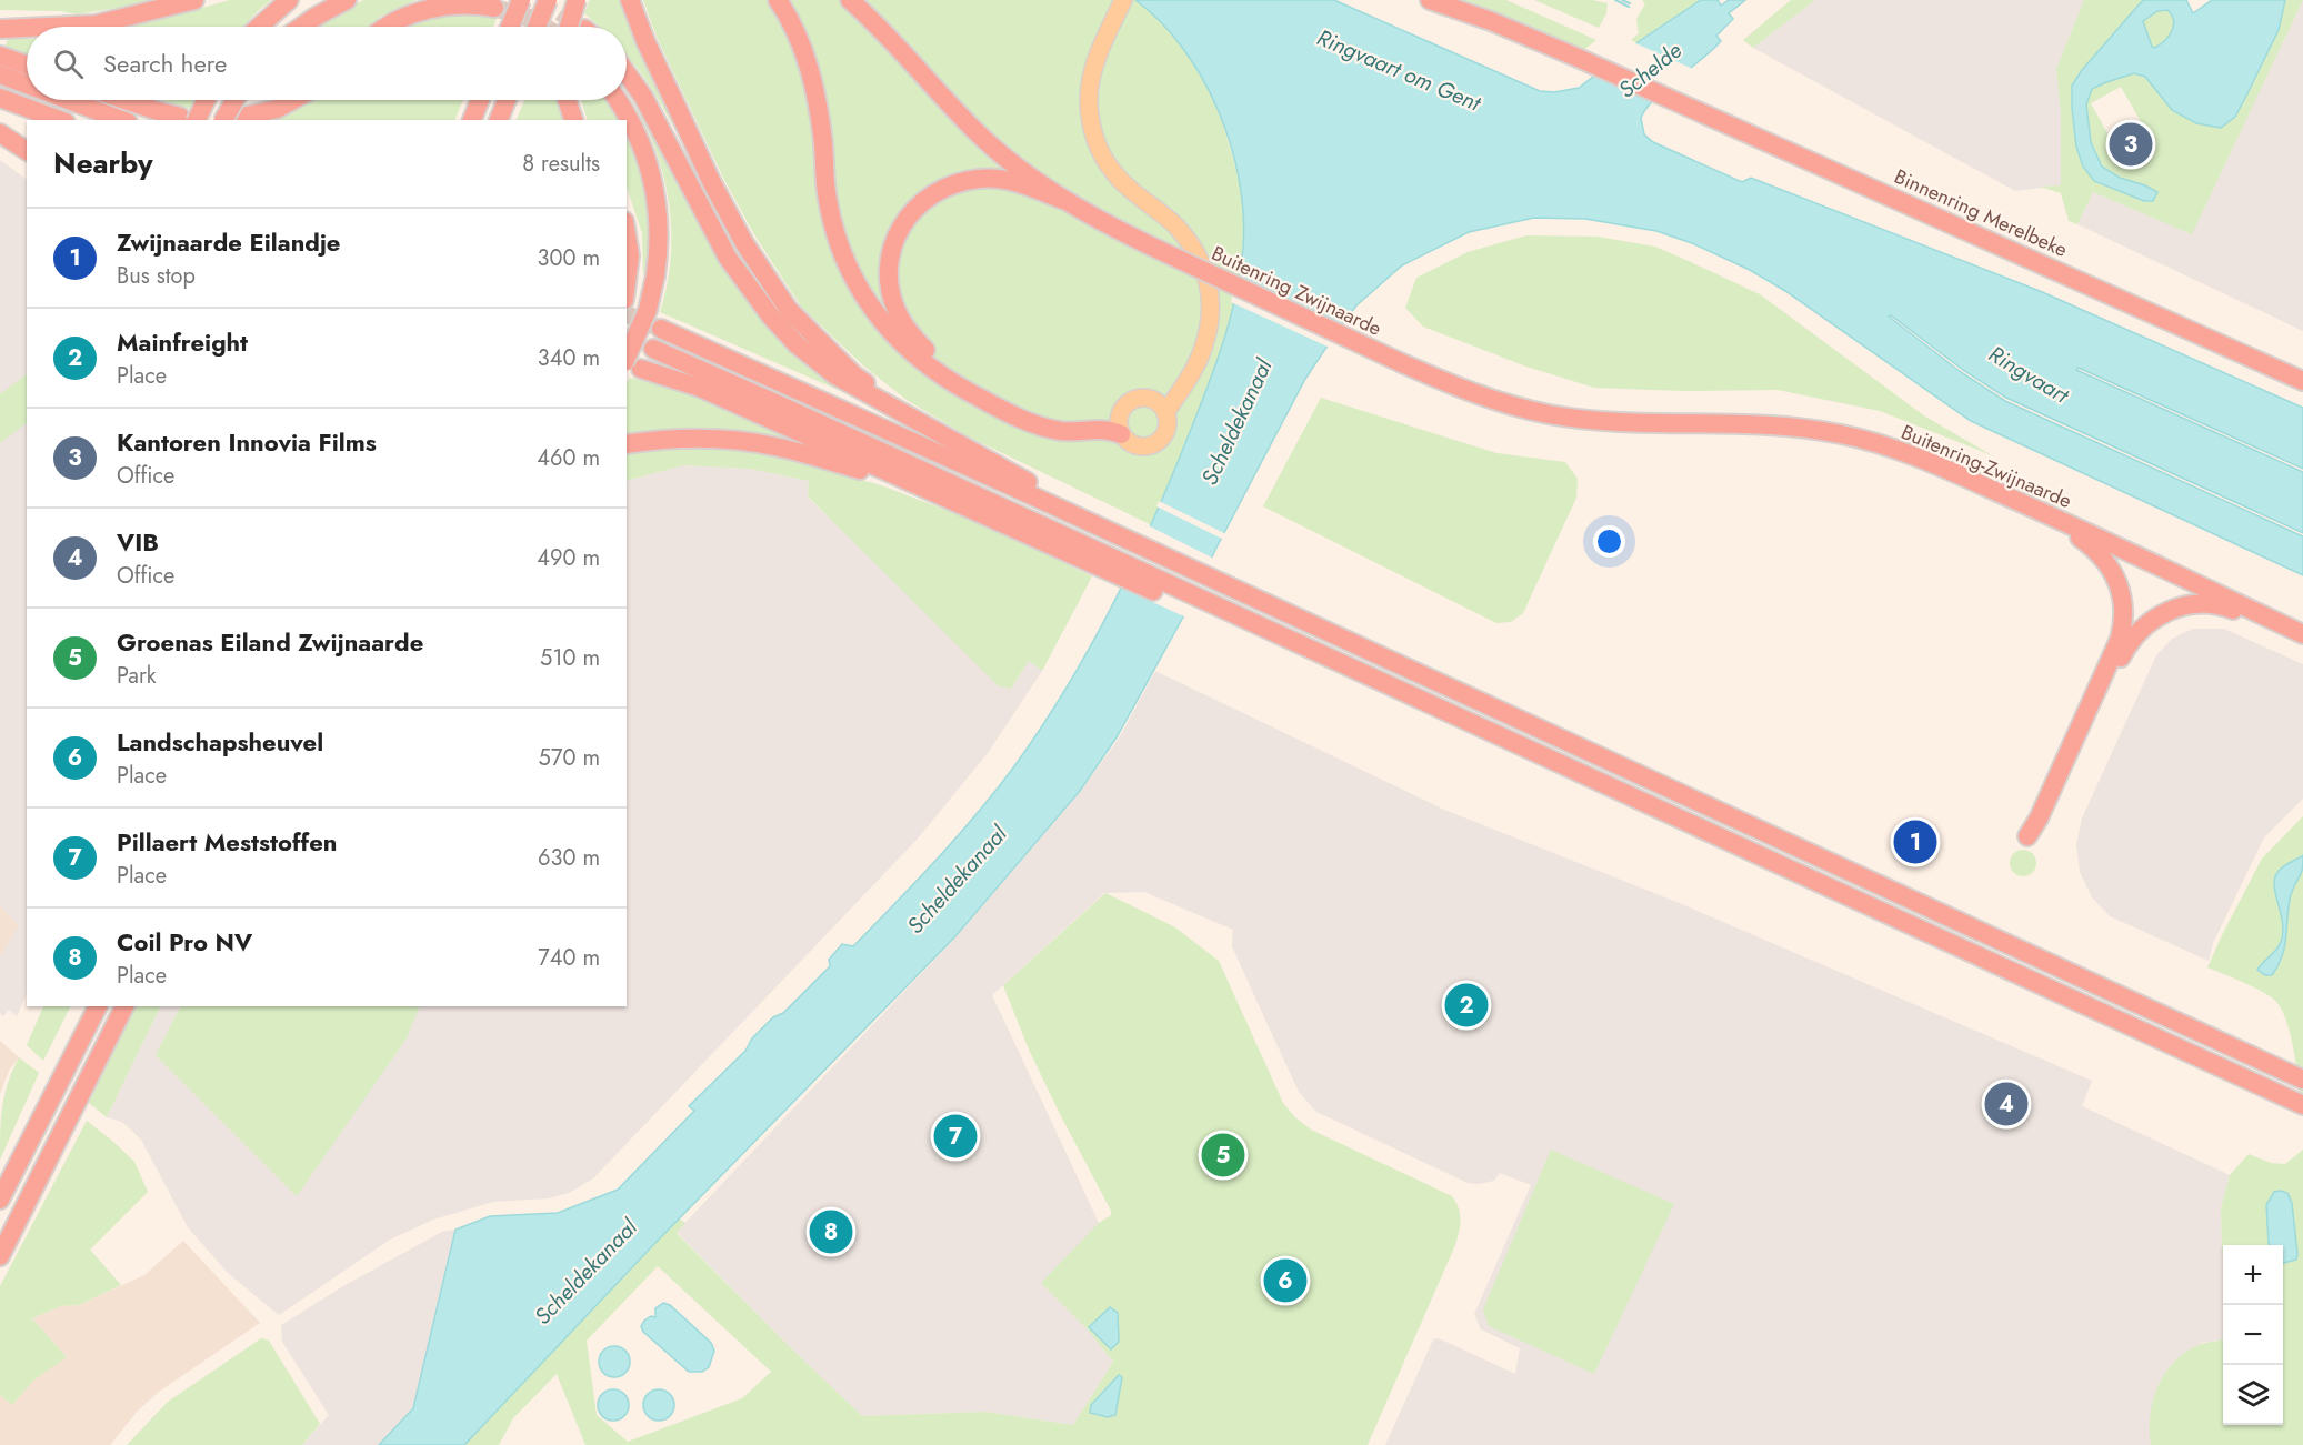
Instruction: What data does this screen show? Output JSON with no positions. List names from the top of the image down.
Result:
{
  "streets": {
    "highway": ["Binnenring Merelbeke", "Buitenring Zwijnaarde", "Buitenring-Zwijnaarde"]
  },
  "crossings": [
    ["Buitenring Zwijnaarde", "Buitenring-Zwijnaarde"]
  ],
  "water": [
    "Ringvaart om Gent",
    "Schelde",
    "Ringvaart",
    "Scheldekanaal"
  ],
  "page": {
    "search": "Search here",
    "pins": [
      "3",
      "1",
      "2",
      "4",
      "7",
      "5",
      "8",
      "6"
    ],
    "heading": ["Nearby", "8 results"],
    "list": [
      {
        "mark": "1",
        "name": "Zwijnaarde Eilandje",
        "note": "Bus stop",
        "value": "300 m"
      },
      {
        "mark": "2",
        "name": "Mainfreight",
        "note": "Place",
        "value": "340 m"
      },
      {
        "mark": "3",
        "name": "Kantoren Innovia Films",
        "note": "Office",
        "value": "460 m"
      },
      {
        "mark": "4",
        "name": "VIB",
        "note": "Office",
        "value": "490 m"
      },
      {
        "mark": "5",
        "name": "Groenas Eiland Zwijnaarde",
        "note": "Park",
        "value": "510 m"
      },
      {
        "mark": "6",
        "name": "Landschapsheuvel",
        "note": "Place",
        "value": "570 m"
      },
      {
        "mark": "7",
        "name": "Pillaert Meststoffen",
        "note": "Place",
        "value": "630 m"
      },
      {
        "mark": "8",
        "name": "Coil Pro NV",
        "note": "Place",
        "value": "740 m"
      }
    ],
    "map_buttons": ["+", "−"]
  }
}
